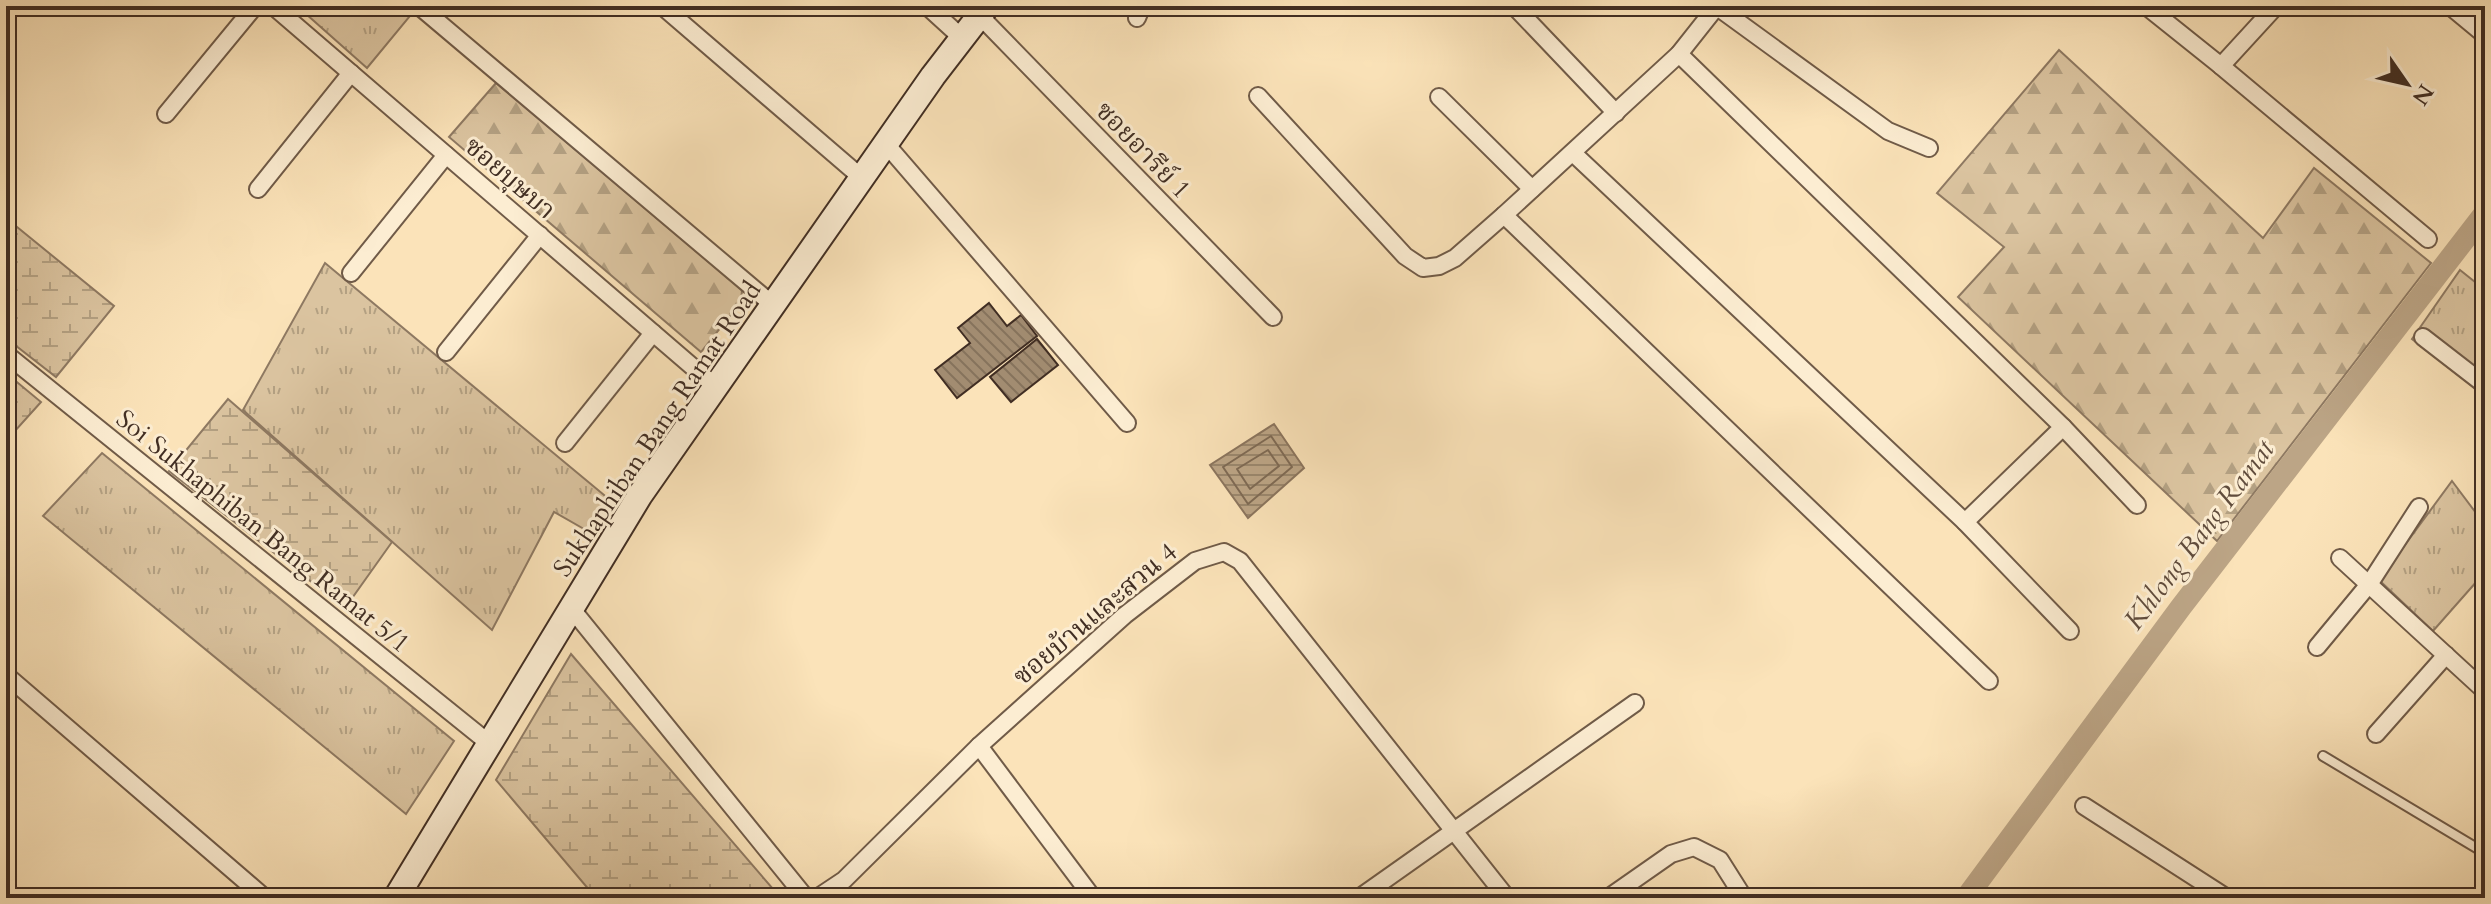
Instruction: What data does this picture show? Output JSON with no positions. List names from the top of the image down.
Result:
{
  "streets": {
    "street": [
      "ซอยอารีย์ 1",
      "ซอยบุษบา",
      "Sukhaphiban Bang Ramat Road",
      "Soi Sukhaphiban Bang Ramat 5/1",
      "ซอยบ้านและสวน 4"
    ]
  },
  "crossings": [
    ["ซอยอารีย์ 1", "Sukhaphiban Bang Ramat Road"],
    ["ซอยบุษบา", "Sukhaphiban Bang Ramat Road"],
    ["Sukhaphiban Bang Ramat Road", "Soi Sukhaphiban Bang Ramat 5/1"]
  ],
  "water": ["Khlong Bang Ramat"],
  "north": "bottom right"
}
